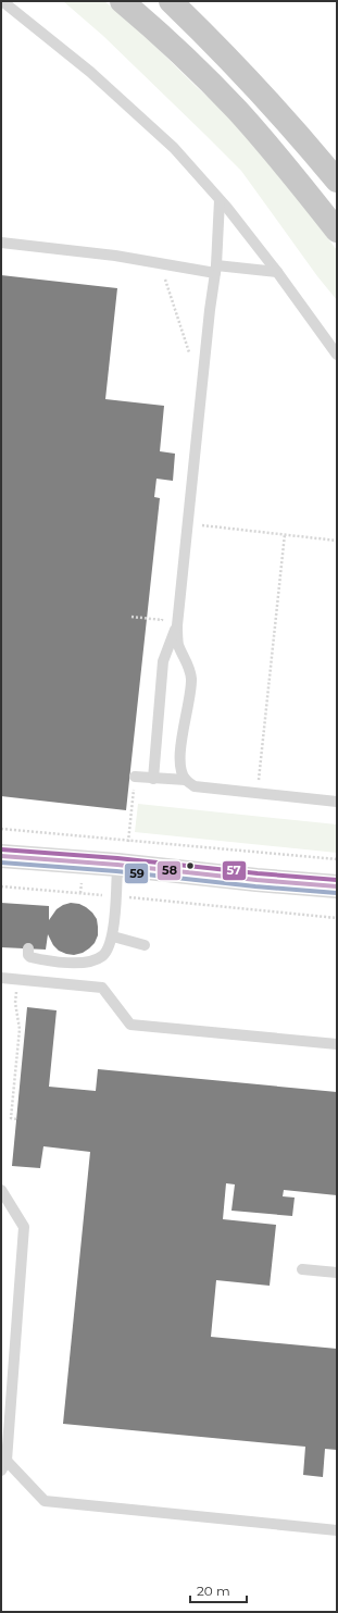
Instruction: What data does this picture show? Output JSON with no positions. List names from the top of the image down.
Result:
{
  "lines": ["transit line 57", "transit line 58", "transit line 59"],
  "scale_bar": "20 m"
}
